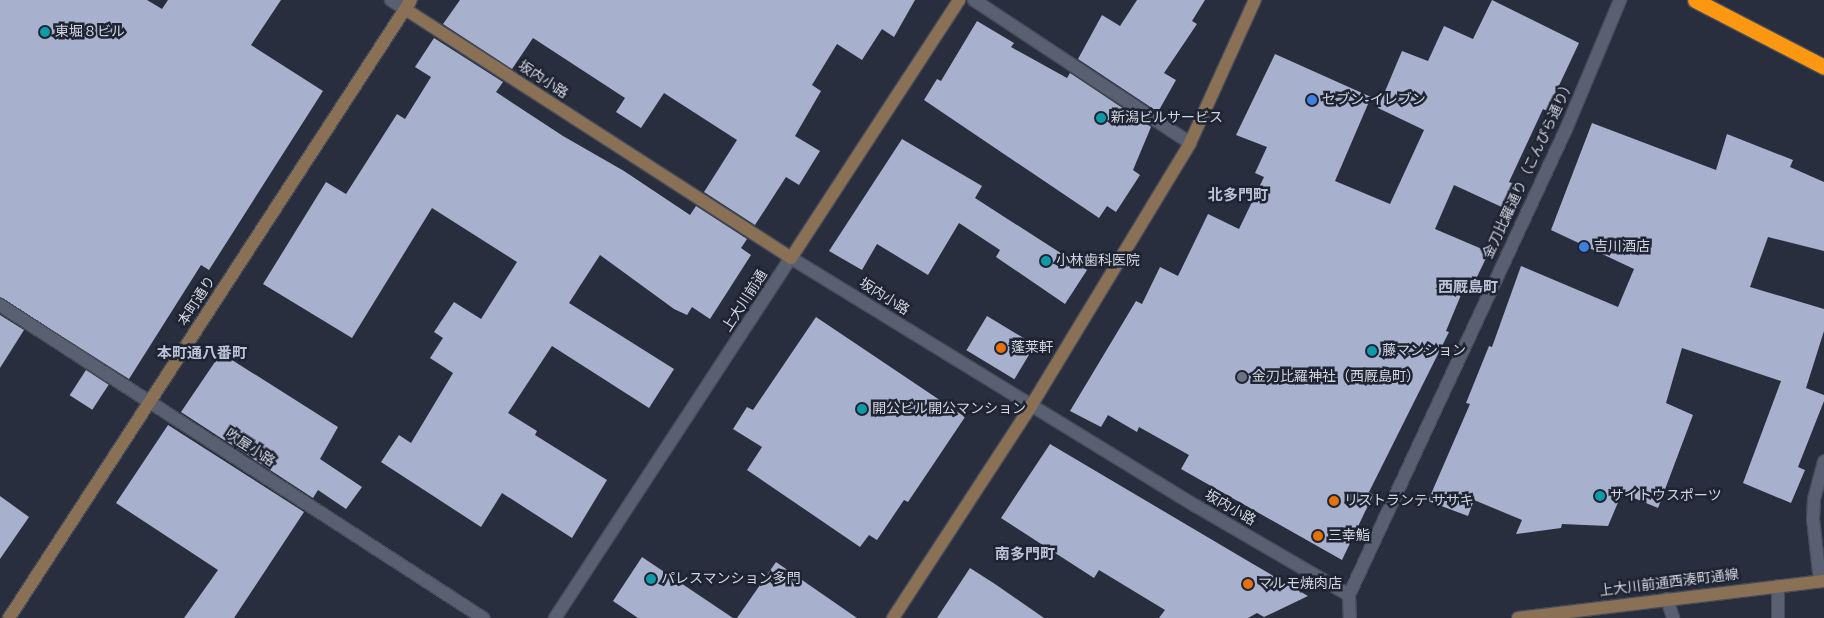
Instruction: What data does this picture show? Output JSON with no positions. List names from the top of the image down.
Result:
{
  "streets": {
    "main road": [
      "坂内小路",
      "本町通り",
      "上大川前通",
      "上大川前通西湊町通線"
    ],
    "street": ["金刀比羅通り（こんぴら通り）", "吹屋小路"]
  },
  "crossings": [
    ["坂内小路", "金刀比羅通り（こんぴら通り）"],
    ["坂内小路", "本町通り"],
    ["坂内小路", "上大川前通"],
    ["本町通り", "吹屋小路"]
  ],
  "districts": [
    "北多門町",
    "西厩島町",
    "本町通八番町",
    "南多門町"
  ],
  "places": [
    "東堀８ビル",
    "セブン-イレブン",
    "新潟ビルサービス",
    "吉川酒店",
    "小林歯科医院",
    "蓬莱軒",
    "藤マンション",
    "金刀比羅神社（西厩島町）",
    "開公ビル開公マンション",
    "サイトウスポーツ",
    "リストランテ ササキ",
    "三幸鮨",
    "パレスマンション多門",
    "マルモ焼肉店"
  ]
}
